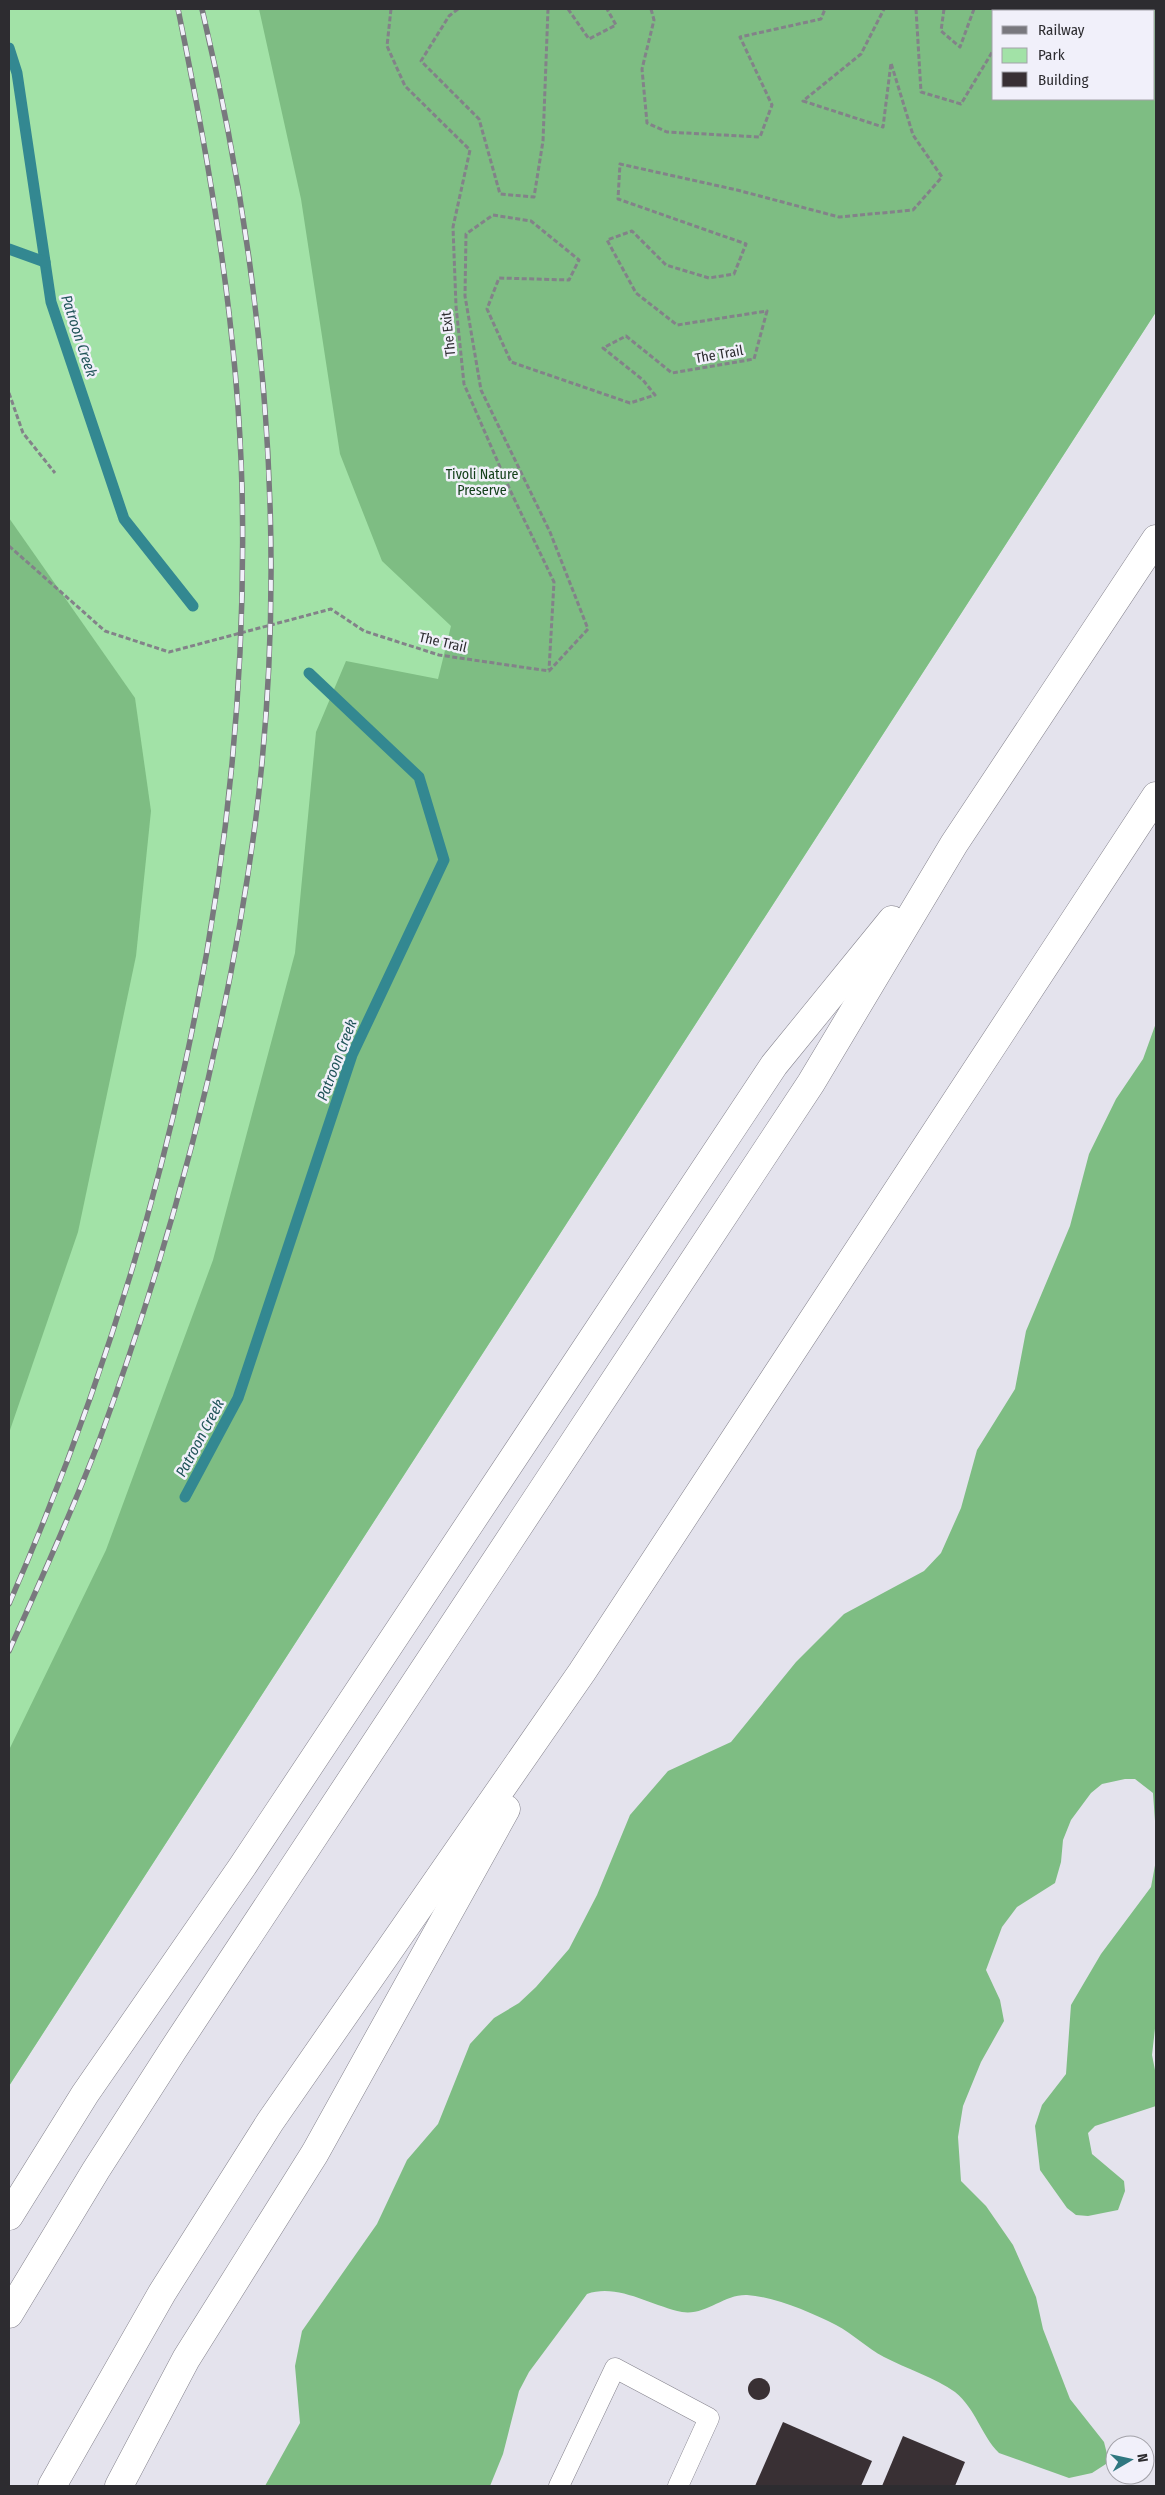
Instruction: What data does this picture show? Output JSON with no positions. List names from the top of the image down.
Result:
{
  "streets": {
    "path": ["The Exit", "The Trail"]
  },
  "crossings": [
    ["The Exit", "The Trail"]
  ],
  "water": ["Patroon Creek"],
  "parks": ["Tivoli Nature Preserve"],
  "legend": ["Railway", "Park", "Building"],
  "north": "right"
}
